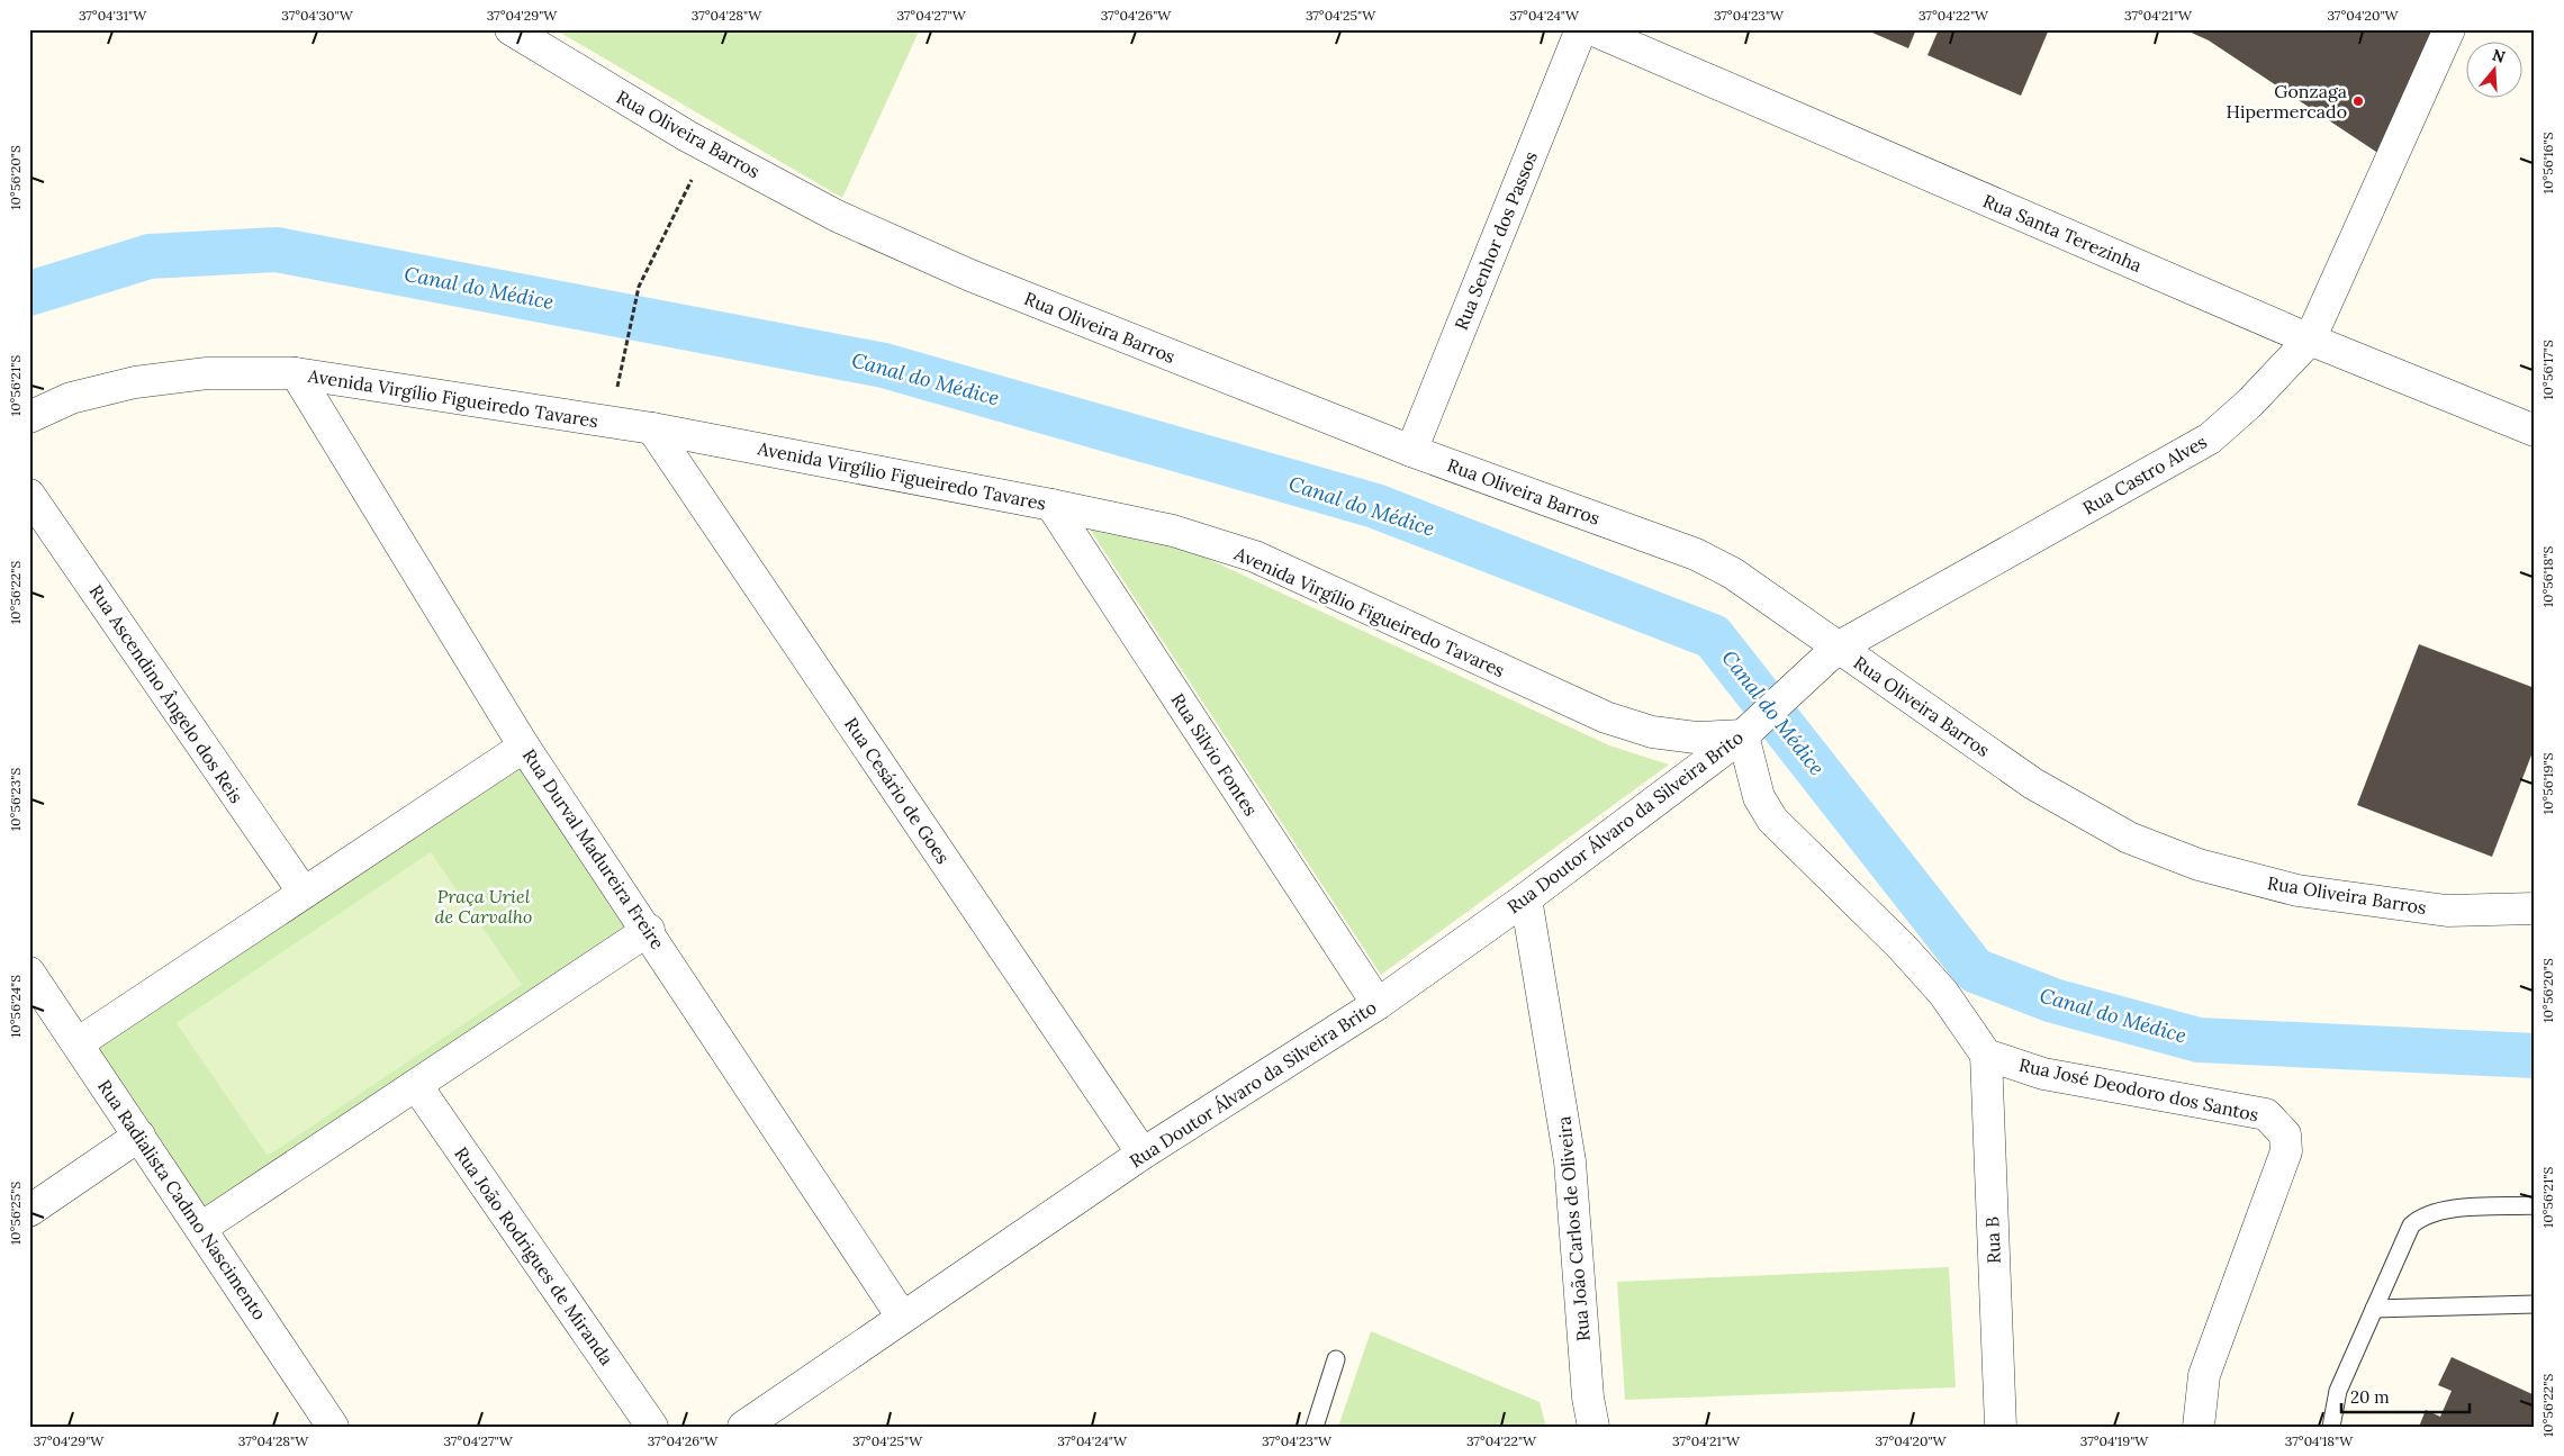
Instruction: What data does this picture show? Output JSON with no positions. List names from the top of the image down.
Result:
{
  "streets": {
    "street": [
      "Rua Oliveira Barros",
      "Rua Santa Terezinha",
      "Rua Senhor dos Passos",
      "Avenida Virgílio Figueiredo Tavares",
      "Rua Castro Alves",
      "Rua Ascendino Ângelo dos Reis",
      "Rua Silvio Fontes",
      "Rua Cesário de Goes",
      "Rua Doutor Álvaro da Silveira Brito",
      "Rua Durval Madureira Freire",
      "Rua José Deodoro dos Santos",
      "Rua Radialista Cadmo Nascimento",
      "Rua João Carlos de Oliveira",
      "Rua B",
      "Rua João Rodrigues de Miranda"
    ]
  },
  "crossings": [
    ["Rua Oliveira Barros", "Rua Senhor dos Passos"],
    ["Rua Oliveira Barros", "Rua Castro Alves"],
    ["Rua Santa Terezinha", "Rua Castro Alves"],
    ["Avenida Virgílio Figueiredo Tavares", "Rua Castro Alves"],
    ["Avenida Virgílio Figueiredo Tavares", "Rua Silvio Fontes"],
    ["Avenida Virgílio Figueiredo Tavares", "Rua Cesário de Goes"],
    ["Avenida Virgílio Figueiredo Tavares", "Rua Doutor Álvaro da Silveira Brito"],
    ["Avenida Virgílio Figueiredo Tavares", "Rua Durval Madureira Freire"],
    ["Rua Castro Alves", "Rua Doutor Álvaro da Silveira Brito"],
    ["Rua Silvio Fontes", "Rua Doutor Álvaro da Silveira Brito"],
    ["Rua Cesário de Goes", "Rua Doutor Álvaro da Silveira Brito"],
    ["Rua Doutor Álvaro da Silveira Brito", "Rua Durval Madureira Freire"],
    ["Rua Doutor Álvaro da Silveira Brito", "Rua João Carlos de Oliveira"],
    ["Rua José Deodoro dos Santos", "Rua B"]
  ],
  "water": ["Canal do Médice"],
  "parks": ["Praça Uriel de Carvalho"],
  "places": ["Gonzaga Hipermercado"],
  "scale_bar": "20 m",
  "north": "top",
  "coordinates": [
    "37°04'31\"W",
    "37°04'30\"W",
    "37°04'29\"W",
    "37°04'28\"W",
    "37°04'27\"W",
    "37°04'26\"W",
    "37°04'25\"W",
    "37°04'24\"W",
    "37°04'23\"W",
    "37°04'22\"W",
    "37°04'21\"W",
    "37°04'20\"W",
    "10°56'16\"S",
    "10°56'20\"S",
    "10°56'17\"S",
    "10°56'21\"S",
    "10°56'18\"S",
    "10°56'22\"S",
    "10°56'19\"S",
    "10°56'23\"S",
    "10°56'24\"S",
    "10°56'25\"S",
    "37°04'19\"W",
    "37°04'18\"W"
  ]
}
